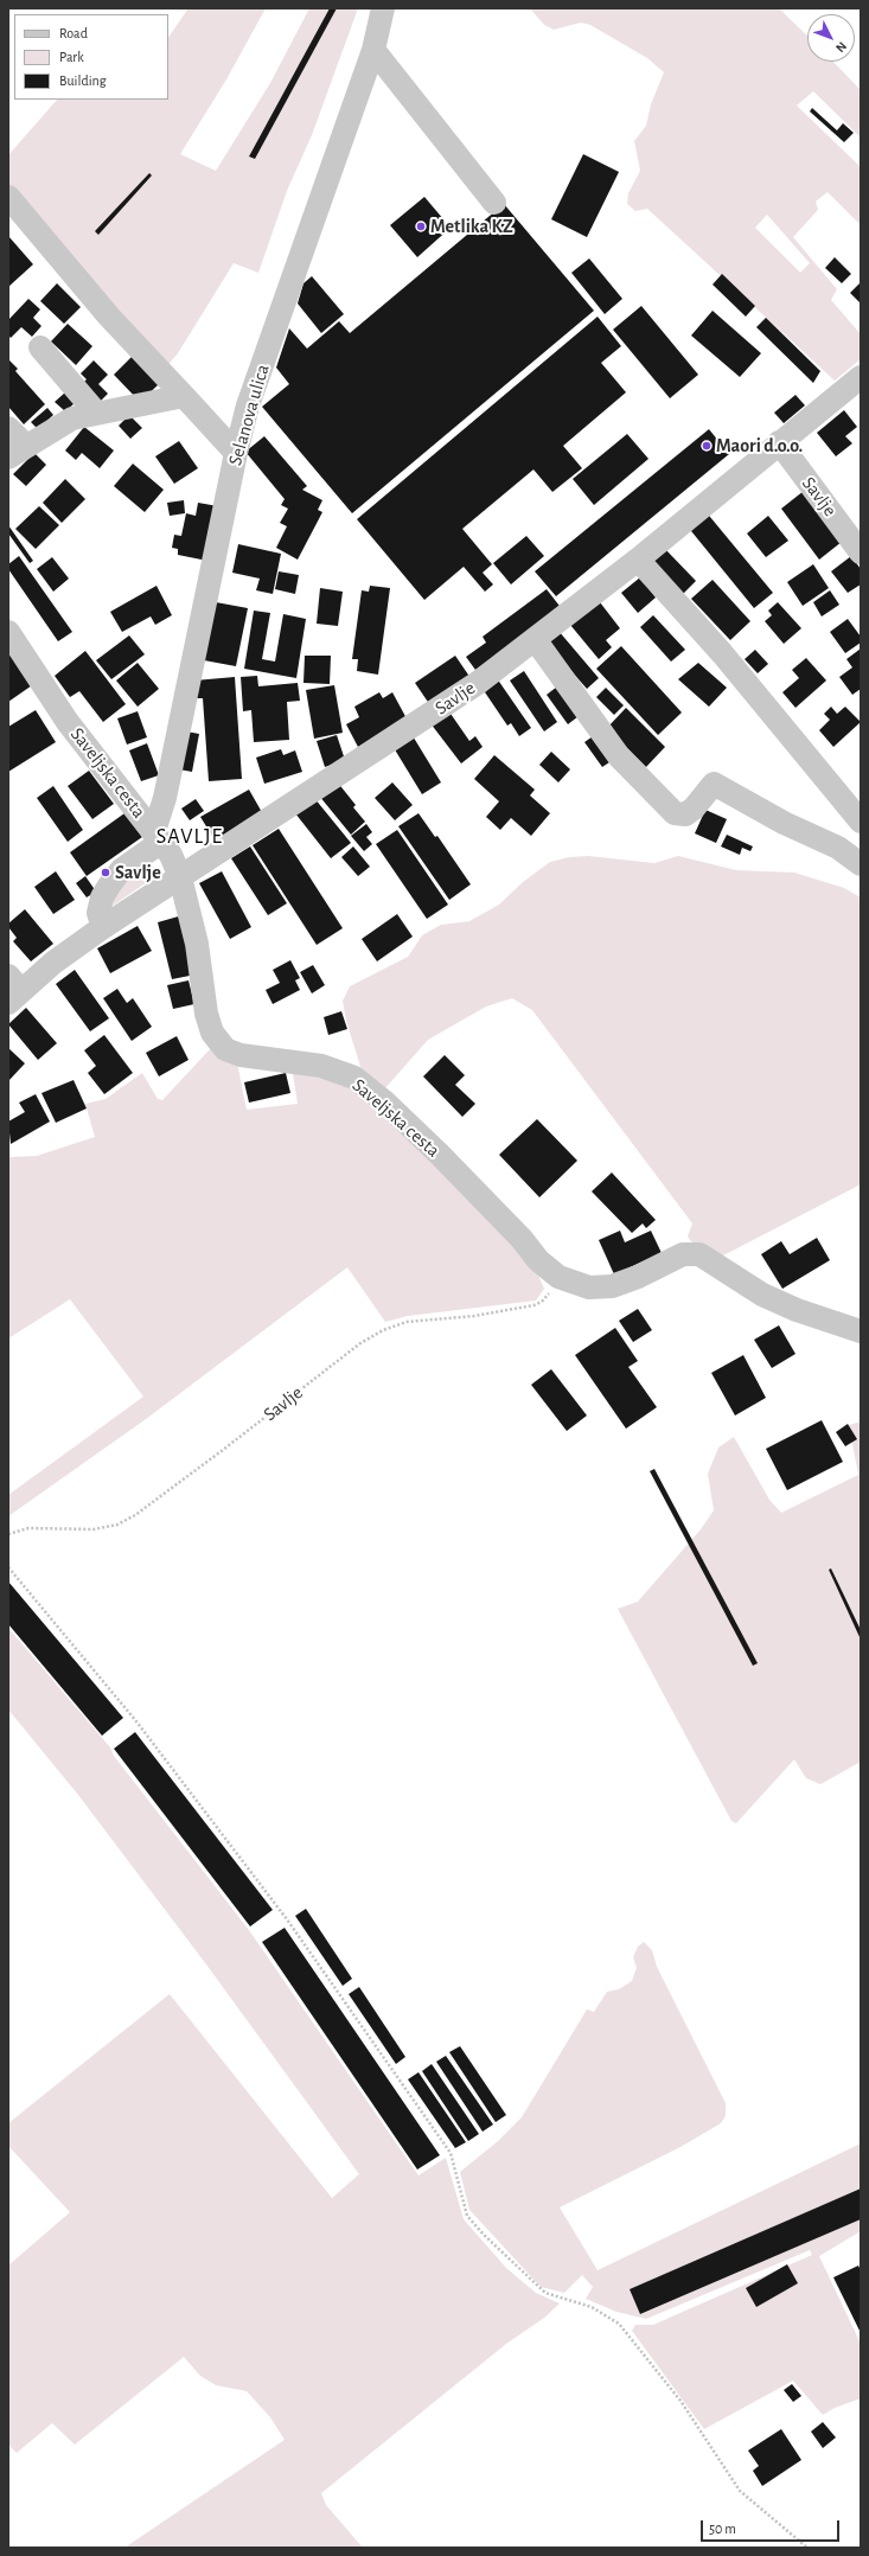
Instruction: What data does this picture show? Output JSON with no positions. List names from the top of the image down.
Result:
{
  "streets": {
    "street": ["Selanova ulica", "Savlje", "Saveljska cesta"]
  },
  "crossings": [
    ["Selanova ulica", "Saveljska cesta"],
    ["Savlje", "Saveljska cesta"]
  ],
  "districts": ["SAVLJE"],
  "places": ["Metlika KZ", "Maori d.o.o.", "Savlje"],
  "legend": ["Road", "Park", "Building"],
  "scale_bar": "50 m",
  "north": "bottom right"
}
